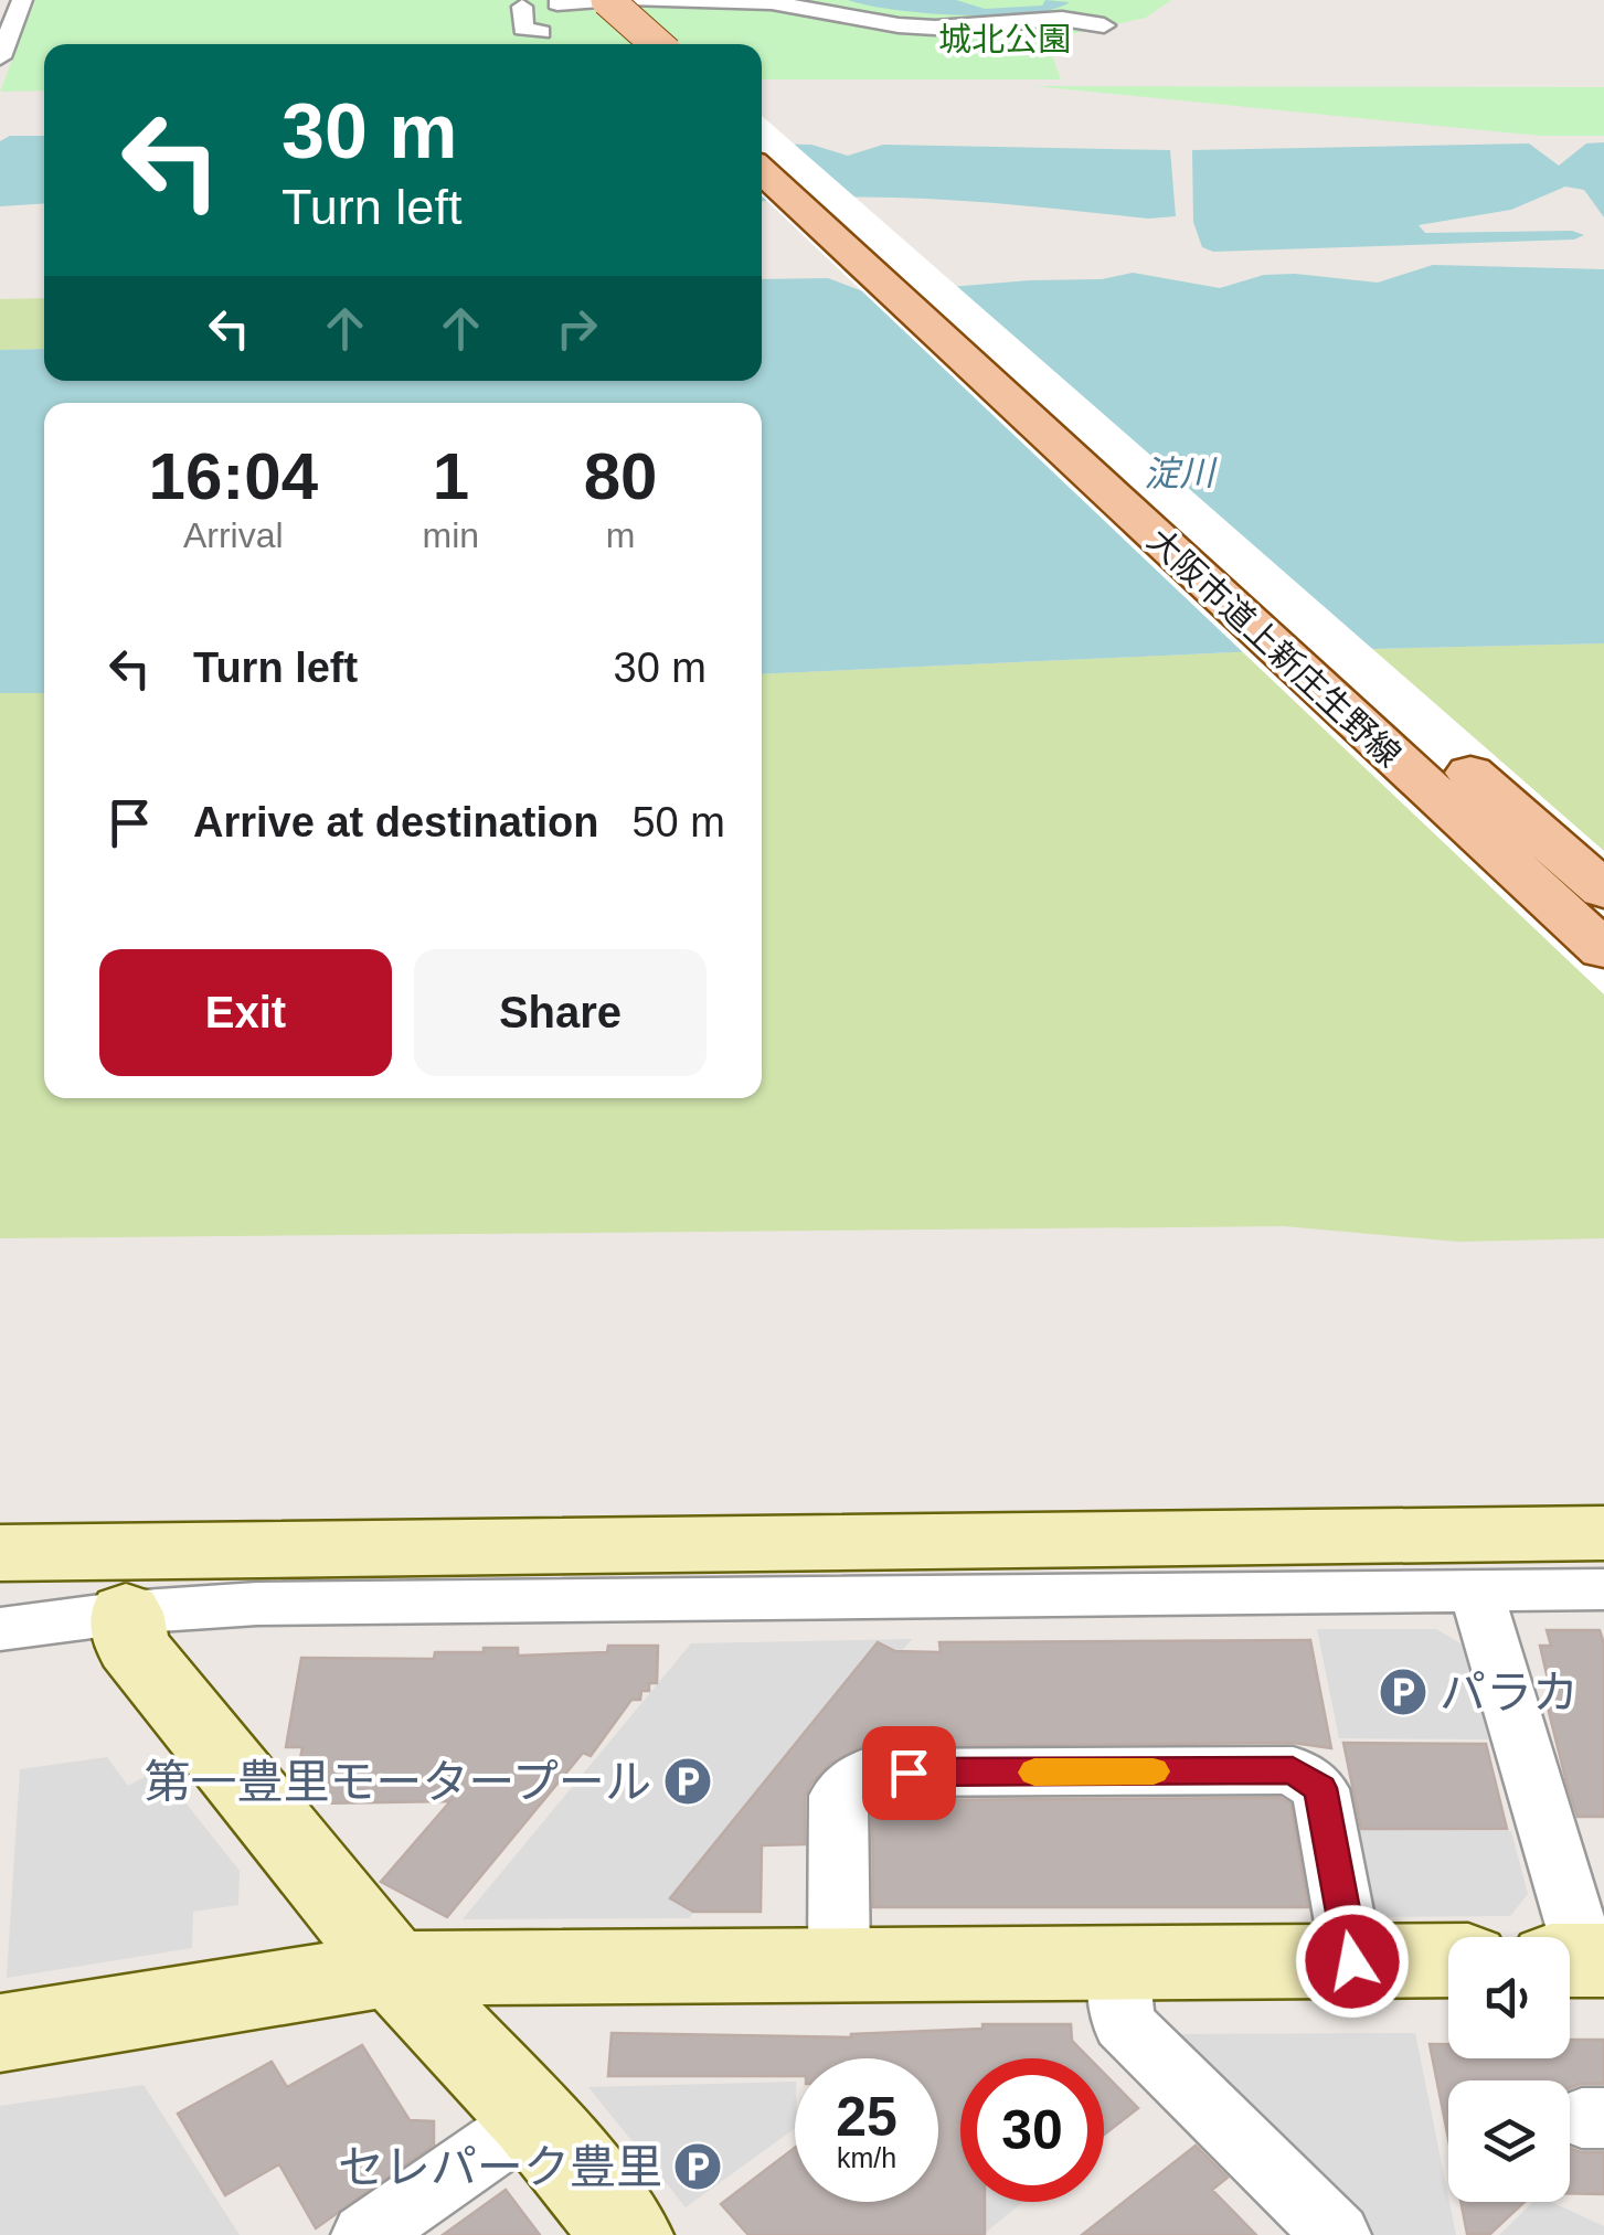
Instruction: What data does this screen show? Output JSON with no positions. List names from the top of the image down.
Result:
{
  "streets": {
    "main road": ["大阪市道上新庄生野線"]
  },
  "water": ["淀川"],
  "parks": ["城北公園"],
  "places": {
    "parking": ["パラカ", "第一豊里モータープール", "セレパーク豊里"]
  },
  "page": {
    "turn": ["30 m", "Turn left"],
    "eta": [
      "16:04",
      "Arrival",
      "1",
      "min",
      "80",
      "m"
    ],
    "list": [
      {
        "name": "Turn left",
        "value": "30 m"
      },
      {
        "name": "Arrive at destination",
        "value": "50 m"
      }
    ],
    "buttons": ["Exit", "Share"],
    "speed": "25 km/h",
    "limit": "30"
  }
}
